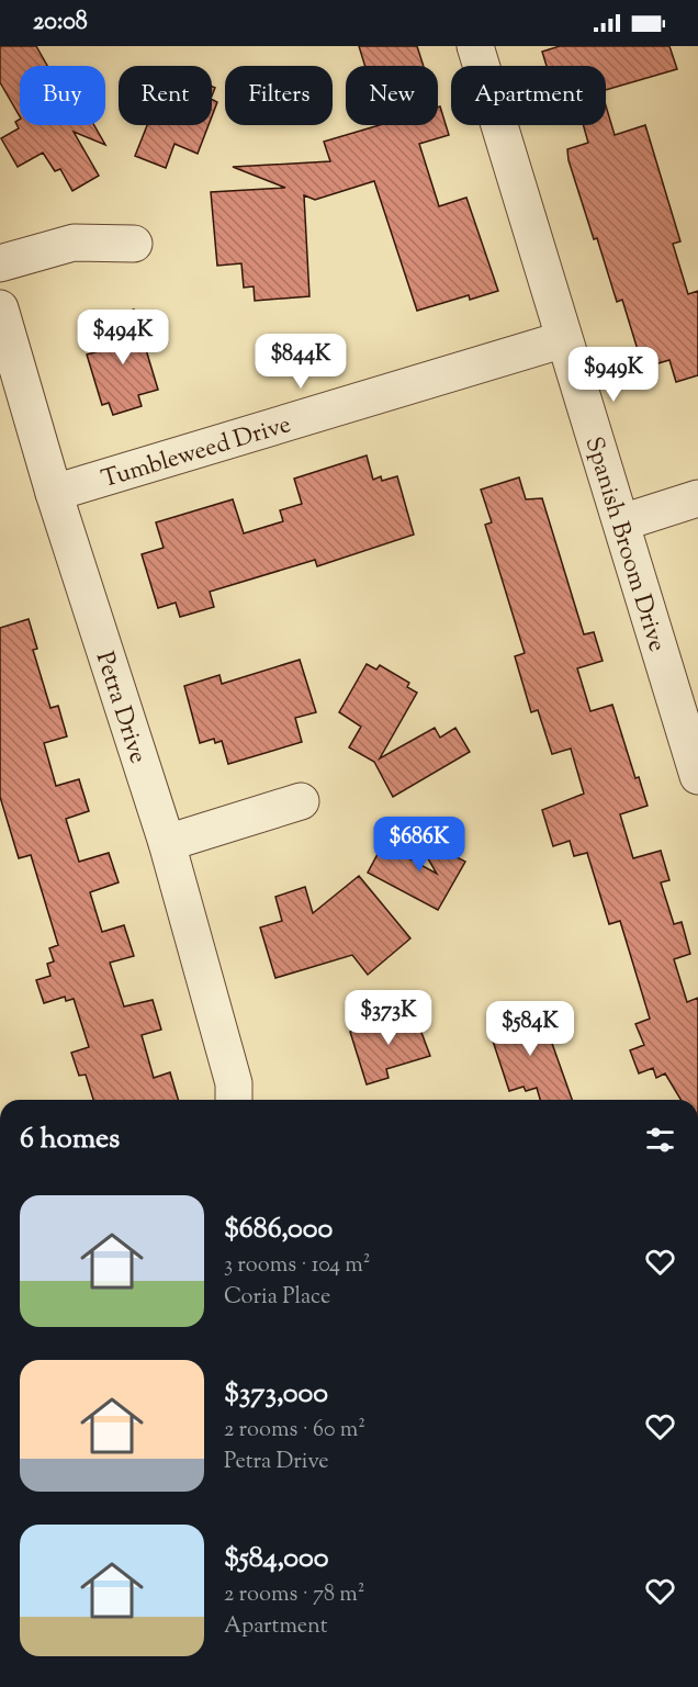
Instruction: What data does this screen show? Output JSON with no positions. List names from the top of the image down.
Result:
{
  "streets": {
    "street": ["Tumbleweed Drive", "Spanish Broom Drive", "Petra Drive"]
  },
  "crossings": [
    ["Tumbleweed Drive", "Spanish Broom Drive"],
    ["Tumbleweed Drive", "Petra Drive"]
  ],
  "page": {
    "status": "20:08",
    "chip": [
      "Buy",
      "Rent",
      "Filters",
      "New",
      "Apartment"
    ],
    "price": [
      "$494K",
      "$844K",
      "$949K",
      "$686K",
      "$373K",
      "$584K"
    ],
    "heading": "6 homes",
    "list": [
      {
        "name": "$686,000",
        "note": "3 rooms · 104 m² · Coria Place"
      },
      {
        "name": "$373,000",
        "note": "2 rooms · 60 m² · Petra Drive"
      },
      {
        "name": "$584,000",
        "note": "2 rooms · 78 m² · Apartment"
      }
    ]
  }
}
